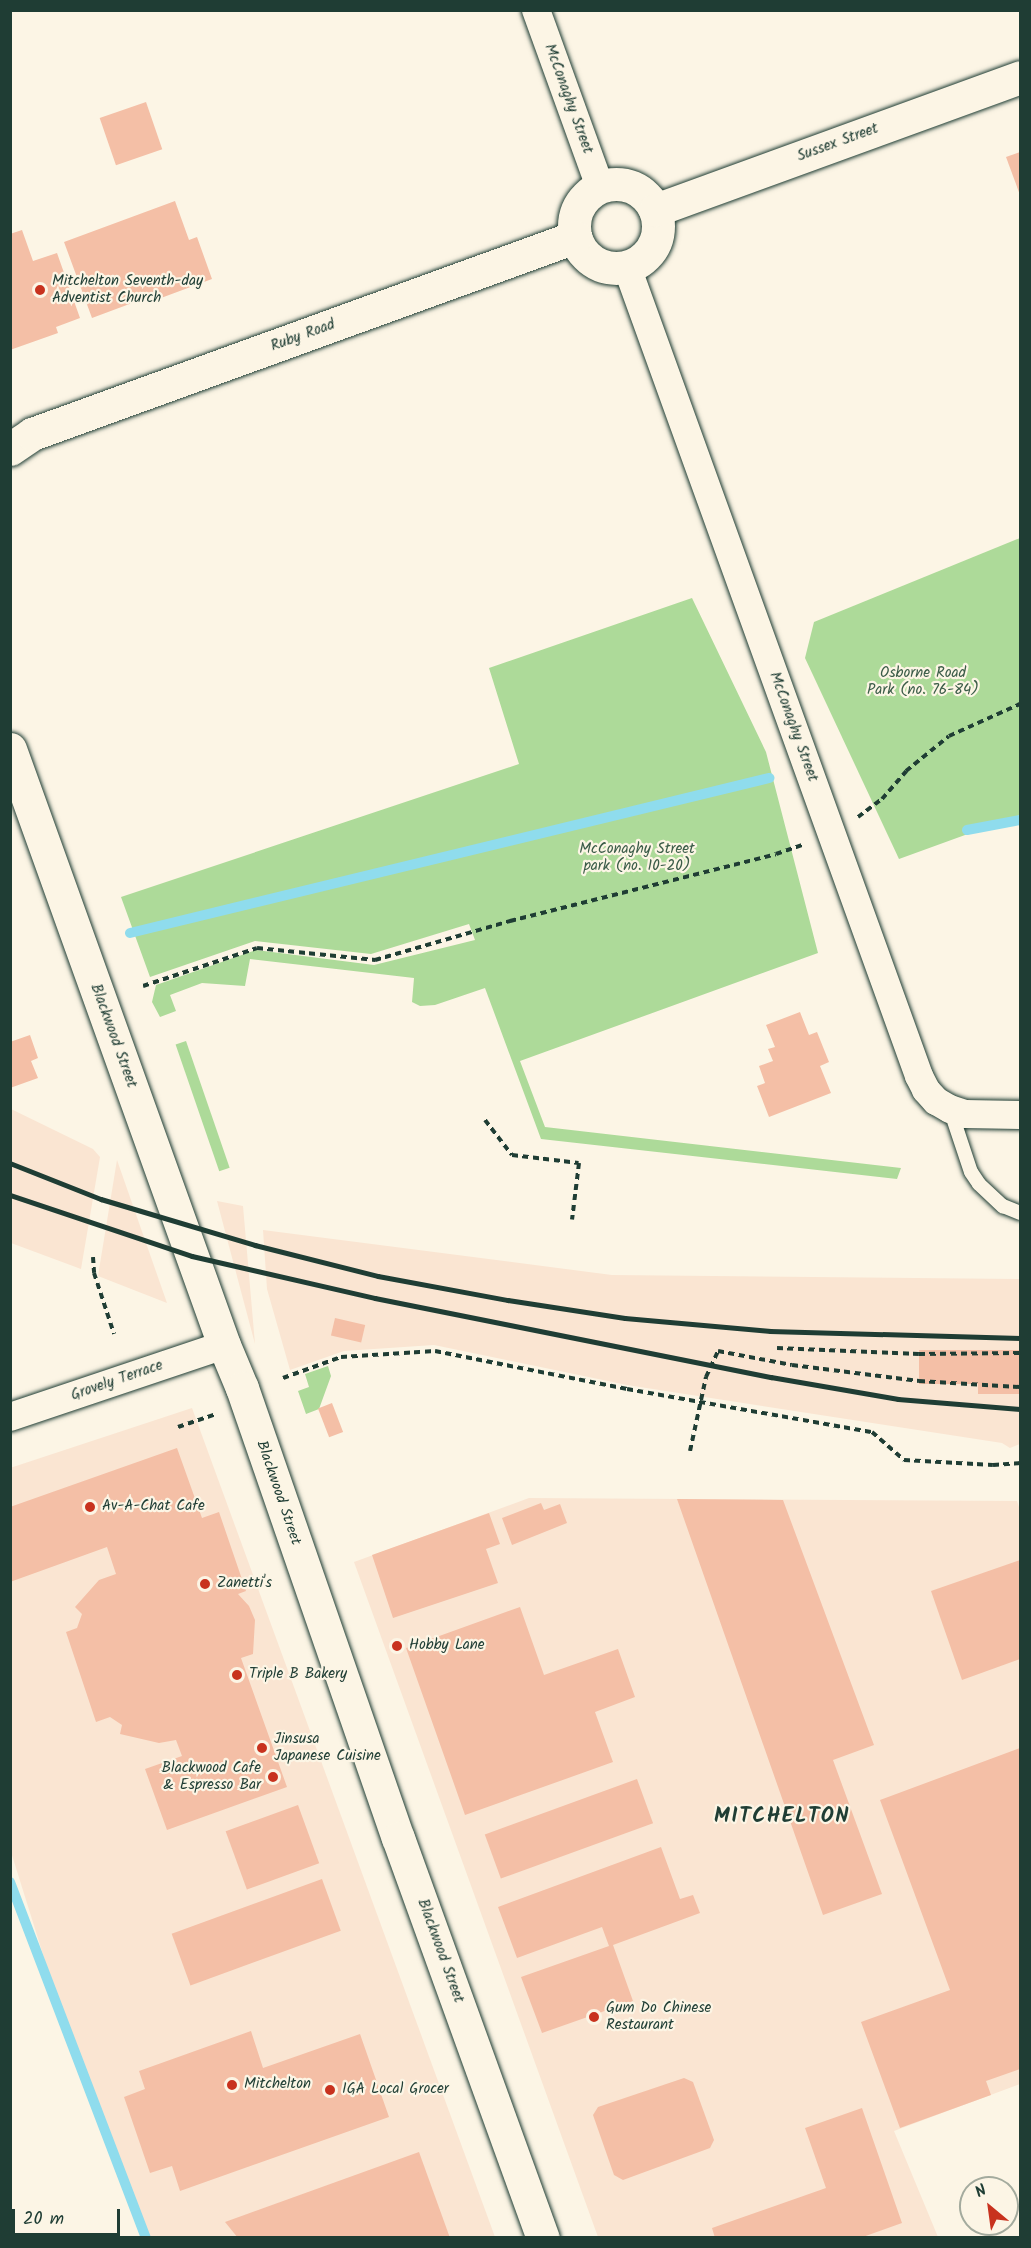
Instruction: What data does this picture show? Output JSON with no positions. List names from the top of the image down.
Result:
{
  "streets": {
    "street": [
      "McConaghy Street",
      "Sussex Street",
      "Ruby Road",
      "Blackwood Street",
      "Grovely Terrace"
    ]
  },
  "crossings": [
    ["McConaghy Street", "Sussex Street"],
    ["McConaghy Street", "Ruby Road"],
    ["Sussex Street", "Ruby Road"],
    ["Blackwood Street", "Grovely Terrace"]
  ],
  "districts": ["MITCHELTON"],
  "parks": ["Osborne Road Park (no. 76-84)", "McConaghy Street park (no. 10-20)"],
  "places": [
    "Mitchelton Seventh-day Adventist Church",
    "Av-A-Chat Cafe",
    "Zanetti's",
    "Hobby Lane",
    "Triple B Bakery",
    "Jinsusa Japanese Cuisine",
    "Blackwood Cafe & Espresso Bar",
    "Gum Do Chinese Restaurant",
    "Mitchelton",
    "IGA Local Grocer"
  ],
  "scale_bar": "20 m",
  "north": "top left"
}
